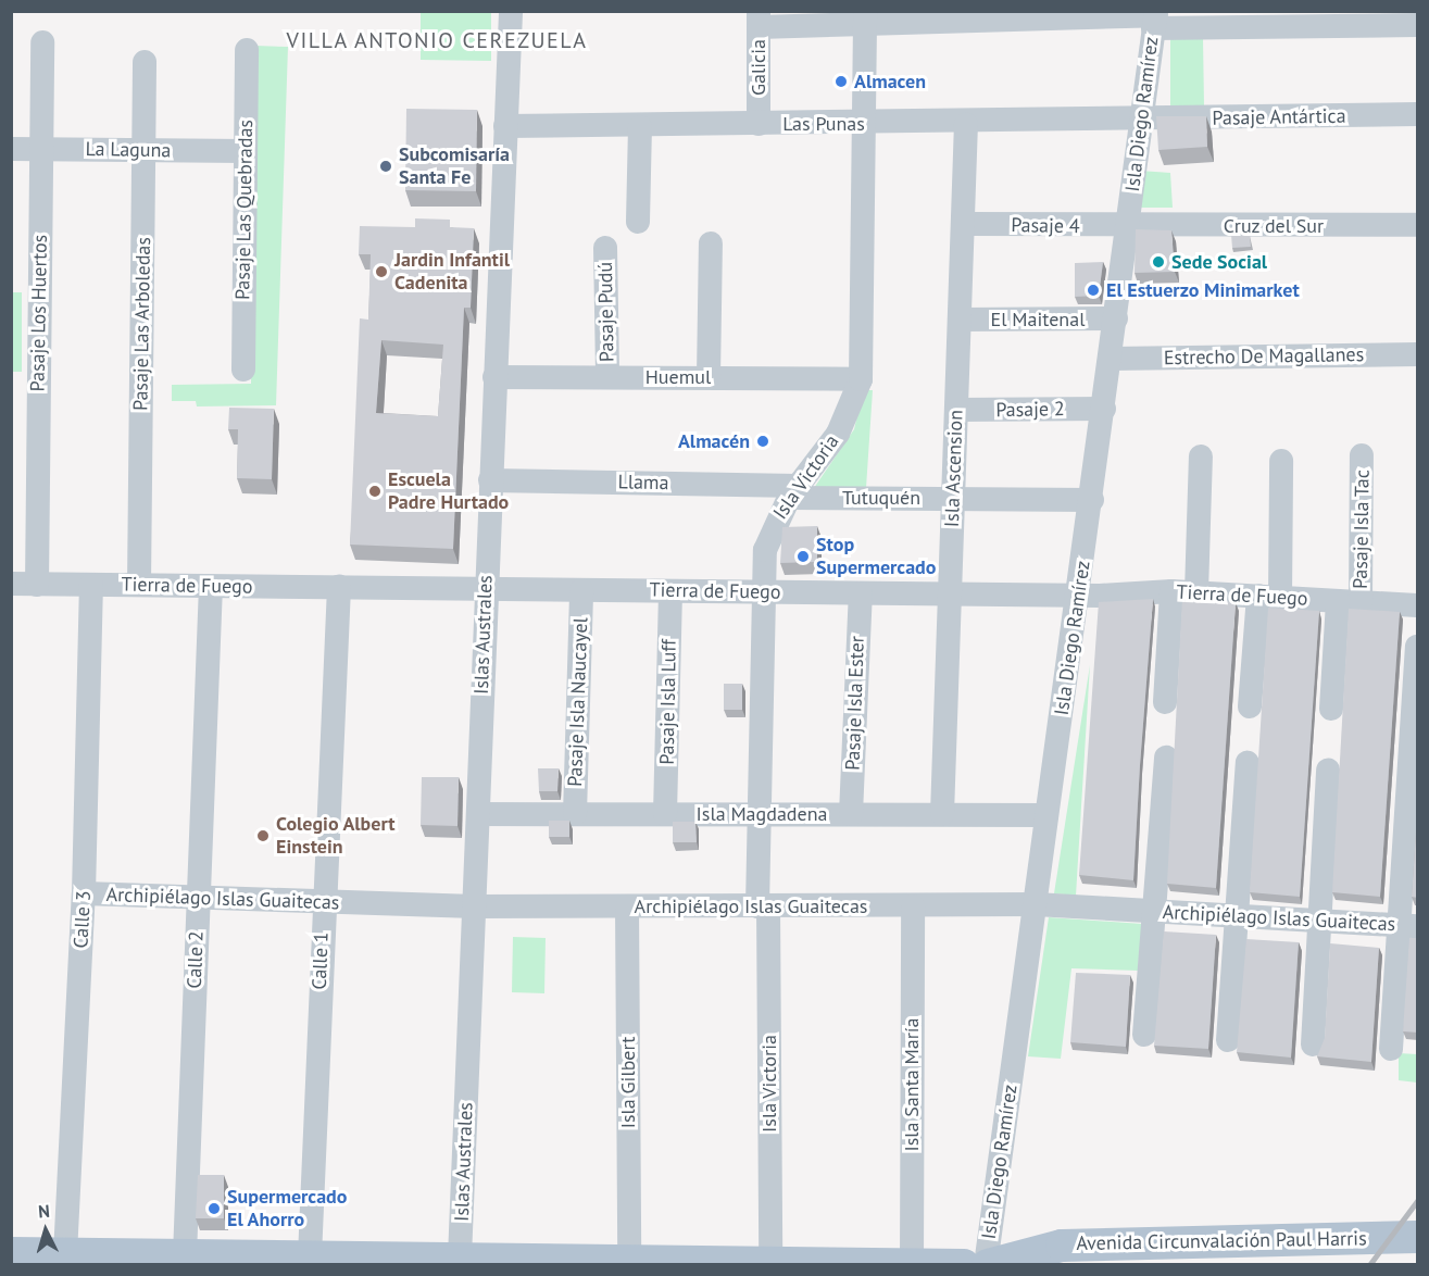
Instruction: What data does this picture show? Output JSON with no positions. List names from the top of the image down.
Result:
{
  "streets": {
    "main road": ["Avenida Circunvalación Paul Harris"],
    "street": [
      "Galicia",
      "Isla Diego Ramírez",
      "Pasaje Antártica",
      "Las Punas",
      "La Laguna",
      "Pasaje Las Quebradas",
      "Pasaje 4",
      "Cruz del Sur",
      "Pasaje Pudú",
      "Pasaje Los Huertos",
      "El Maitenal",
      "Pasaje Las Arboledas",
      "Estrecho De Magallanes",
      "Huemul",
      "Pasaje 2",
      "Isla Ascension",
      "Isla Victoria",
      "Llama",
      "Tutuquén",
      "Pasaje Isla Tac",
      "Tierra de Fuego",
      "Islas Australes",
      "Pasaje Isla Naucayel",
      "Pasaje Isla Luff",
      "Pasaje Isla Ester",
      "Isla Magdadena",
      "Archipiélago Islas Guaitecas",
      "Calle 3",
      "Calle 2",
      "Calle 1",
      "Isla Gilbert",
      "Isla Santa María"
    ]
  },
  "crossings": [
    ["Galicia", "Las Punas"],
    ["Isla Diego Ramírez", "Pasaje Antártica"],
    ["Isla Diego Ramírez", "Las Punas"],
    ["Isla Diego Ramírez", "Pasaje 4"],
    ["Isla Diego Ramírez", "Cruz del Sur"],
    ["Isla Diego Ramírez", "El Maitenal"],
    ["Isla Diego Ramírez", "Estrecho De Magallanes"],
    ["Isla Diego Ramírez", "Pasaje 2"],
    ["Isla Diego Ramírez", "Tutuquén"],
    ["Isla Diego Ramírez", "Tierra de Fuego"],
    ["Isla Diego Ramírez", "Isla Magdadena"],
    ["Isla Diego Ramírez", "Archipiélago Islas Guaitecas"],
    ["Isla Diego Ramírez", "Avenida Circunvalación Paul Harris"],
    ["Pasaje Antártica", "Las Punas"],
    ["Las Punas", "Isla Ascension"],
    ["Las Punas", "Isla Victoria"],
    ["Las Punas", "Islas Australes"],
    ["La Laguna", "Pasaje Las Quebradas"],
    ["La Laguna", "Pasaje Los Huertos"],
    ["La Laguna", "Pasaje Las Arboledas"],
    ["Pasaje 4", "Cruz del Sur"],
    ["Pasaje 4", "Isla Ascension"],
    ["Pasaje Pudú", "Huemul"],
    ["Pasaje Los Huertos", "Tierra de Fuego"],
    ["El Maitenal", "Isla Ascension"],
    ["Pasaje Las Arboledas", "Tierra de Fuego"],
    ["Huemul", "Isla Victoria"],
    ["Huemul", "Islas Australes"],
    ["Pasaje 2", "Isla Ascension"],
    ["Isla Ascension", "Tutuquén"],
    ["Isla Ascension", "Tierra de Fuego"],
    ["Isla Ascension", "Isla Magdadena"],
    ["Isla Victoria", "Llama"],
    ["Isla Victoria", "Tutuquén"],
    ["Isla Victoria", "Tierra de Fuego"],
    ["Isla Victoria", "Isla Magdadena"],
    ["Isla Victoria", "Archipiélago Islas Guaitecas"],
    ["Llama", "Tutuquén"],
    ["Llama", "Islas Australes"],
    ["Pasaje Isla Tac", "Tierra de Fuego"],
    ["Tierra de Fuego", "Islas Australes"],
    ["Tierra de Fuego", "Pasaje Isla Naucayel"],
    ["Tierra de Fuego", "Pasaje Isla Luff"],
    ["Tierra de Fuego", "Pasaje Isla Ester"],
    ["Tierra de Fuego", "Calle 3"],
    ["Tierra de Fuego", "Calle 2"],
    ["Tierra de Fuego", "Calle 1"],
    ["Islas Australes", "Isla Magdadena"],
    ["Islas Australes", "Archipiélago Islas Guaitecas"],
    ["Pasaje Isla Naucayel", "Isla Magdadena"],
    ["Pasaje Isla Luff", "Isla Magdadena"],
    ["Pasaje Isla Ester", "Isla Magdadena"],
    ["Archipiélago Islas Guaitecas", "Calle 3"],
    ["Archipiélago Islas Guaitecas", "Calle 2"],
    ["Archipiélago Islas Guaitecas", "Calle 1"],
    ["Archipiélago Islas Guaitecas", "Isla Gilbert"],
    ["Archipiélago Islas Guaitecas", "Isla Santa María"]
  ],
  "districts": ["VILLA ANTONIO CEREZUELA"],
  "places": [
    "Almacen",
    "Subcomisaría Santa Fe",
    "Sede Social",
    "Jardin Infantil Cadenita",
    "El Estuerzo Minimarket",
    "Almacén",
    "Escuela Padre Hurtado",
    "Stop Supermercado",
    "Colegio Albert Einstein",
    "Supermercado El Ahorro"
  ],
  "north": "top"
}
